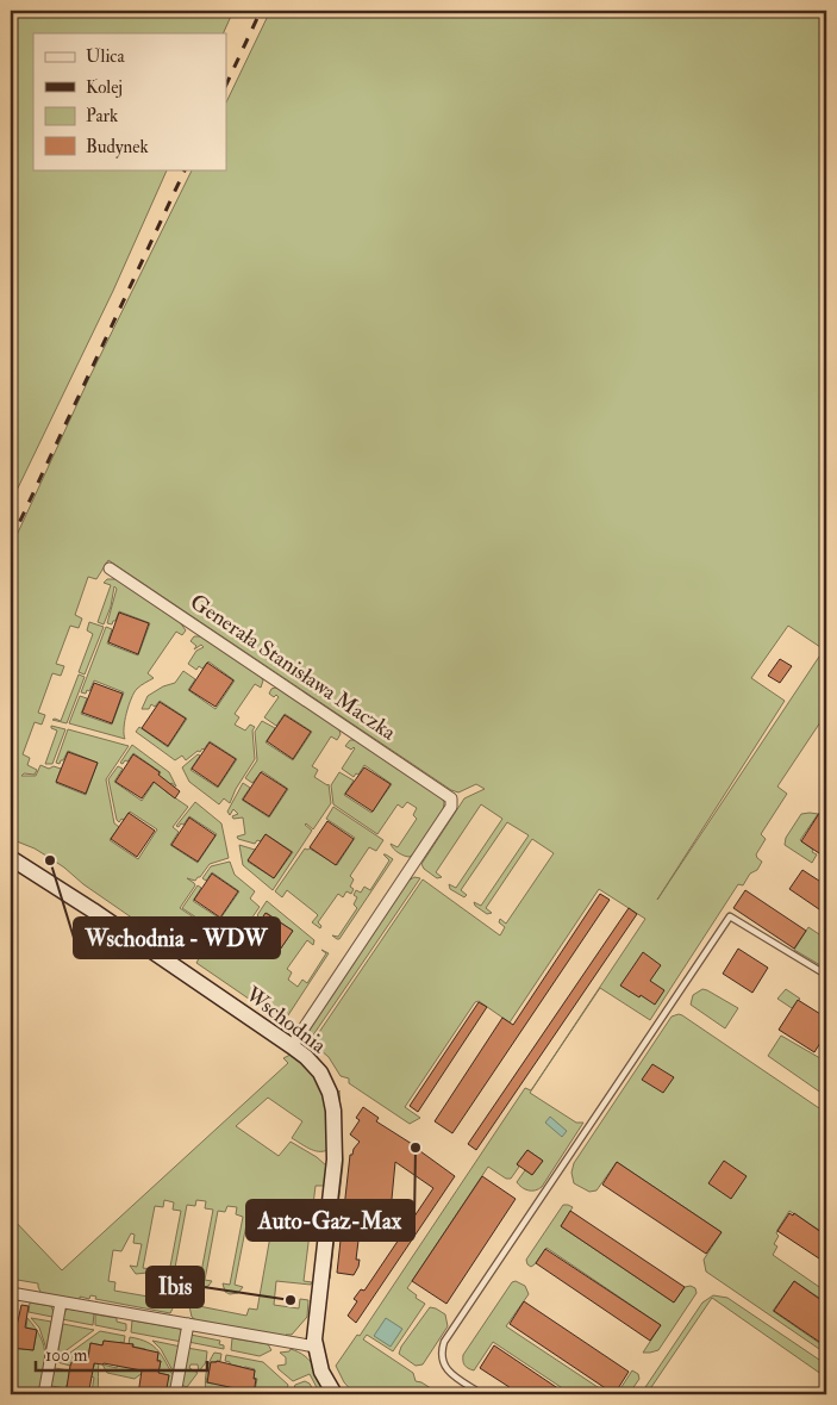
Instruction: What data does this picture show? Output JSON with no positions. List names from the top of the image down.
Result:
{
  "streets": {
    "street": ["Generała Stanisława Maczka", "Wschodnia"]
  },
  "crossings": [
    ["Generała Stanisława Maczka", "Wschodnia"]
  ],
  "places": ["Wschodnia - WDW", "Auto-Gaz-Max", "Ibis"],
  "legend": [
    "Ulica",
    "Kolej",
    "Park",
    "Budynek"
  ],
  "scale_bar": "100 m"
}
